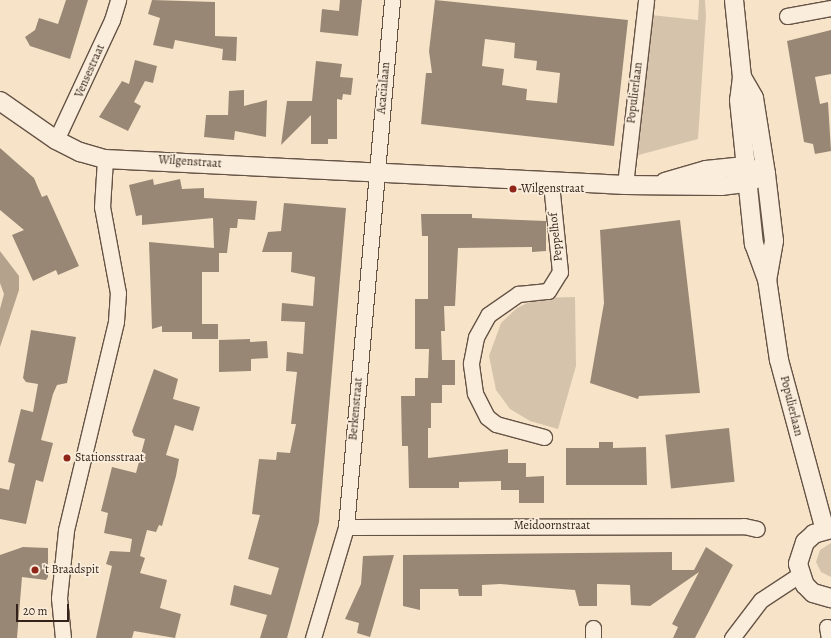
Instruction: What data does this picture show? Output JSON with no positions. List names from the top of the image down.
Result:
{
  "streets": {
    "street": [
      "Vensestraat",
      "Acacialaan",
      "Populierlaan",
      "Wilgenstraat",
      "Peppelhof",
      "Berkenstraat",
      "Meidoornstraat"
    ]
  },
  "crossings": [
    ["Vensestraat", "Wilgenstraat"],
    ["Acacialaan", "Wilgenstraat"],
    ["Acacialaan", "Berkenstraat"],
    ["Populierlaan", "Wilgenstraat"],
    ["Wilgenstraat", "Peppelhof"],
    ["Wilgenstraat", "Berkenstraat"],
    ["Berkenstraat", "Meidoornstraat"]
  ],
  "places": ["Wilgenstraat", "Stationsstraat", "'t Braadspit"],
  "scale_bar": "20 m"
}
